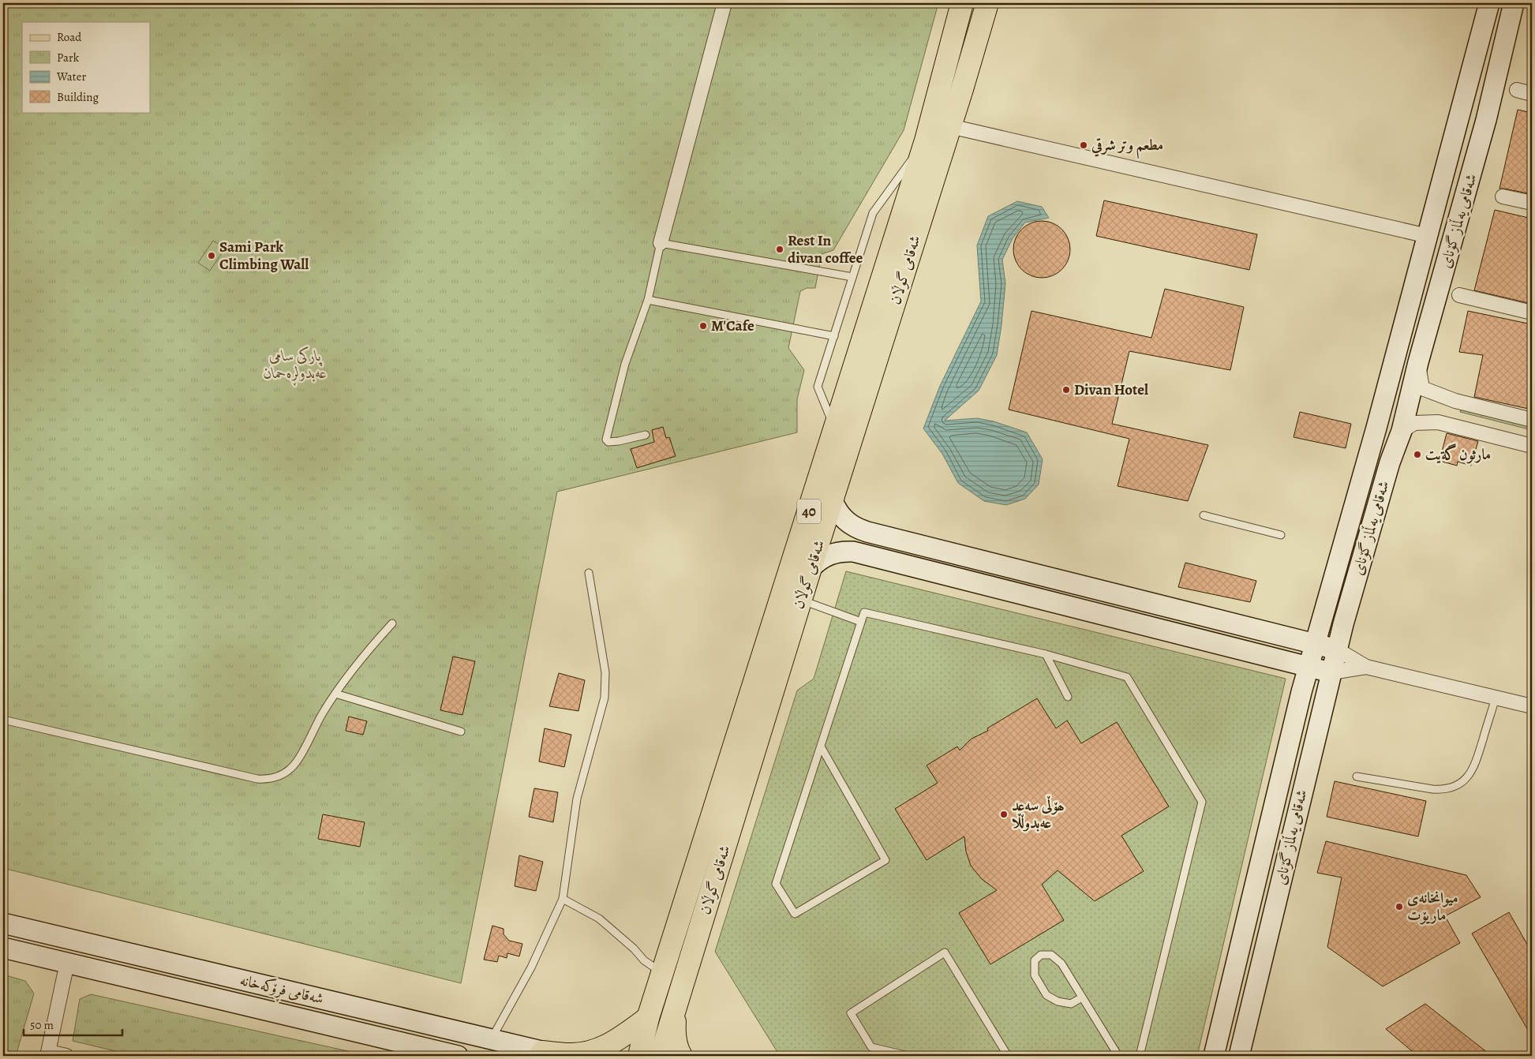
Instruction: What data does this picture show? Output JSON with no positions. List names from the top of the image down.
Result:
{
  "streets": {
    "main road": ["شەقامی گوڵان", "40"],
    "street": ["شەقامی یەڵماز گۆنای", "شەقامی فڕۆکەخانە"]
  },
  "parks": ["پارکی سامی عەبدولڕەحمان"],
  "places": [
    "مطعم وتر شرقي",
    "Rest In divan coffee",
    "Sami Park Climbing Wall",
    "M'Cafe",
    "Divan Hotel",
    "مارثون گةيت",
    "ھۆڵی سەعد عەبدوڵڵا",
    "میوانخانەی ماریۆت"
  ],
  "legend": [
    "Road",
    "Park",
    "Water",
    "Building"
  ],
  "scale_bar": "50 m"
}
